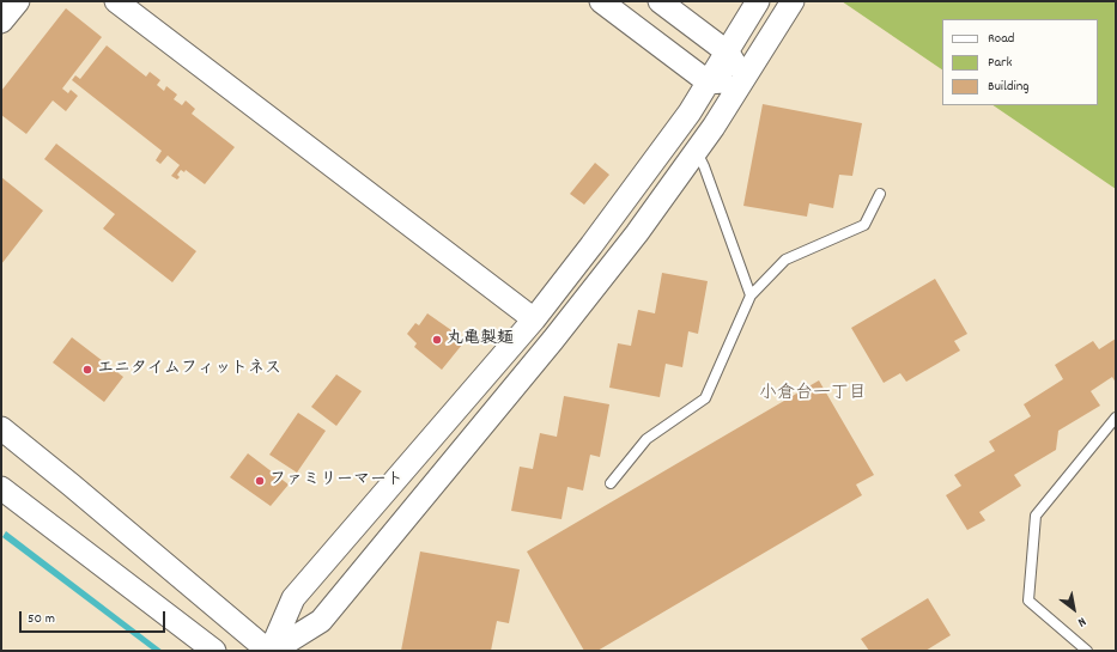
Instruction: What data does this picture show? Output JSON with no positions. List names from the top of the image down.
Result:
{
  "districts": ["小倉台一丁目"],
  "places": ["丸亀製麺", "エニタイムフィットネス", "ファミリーマート"],
  "legend": ["Road", "Park", "Building"],
  "scale_bar": "50 m",
  "north": "bottom right"
}
